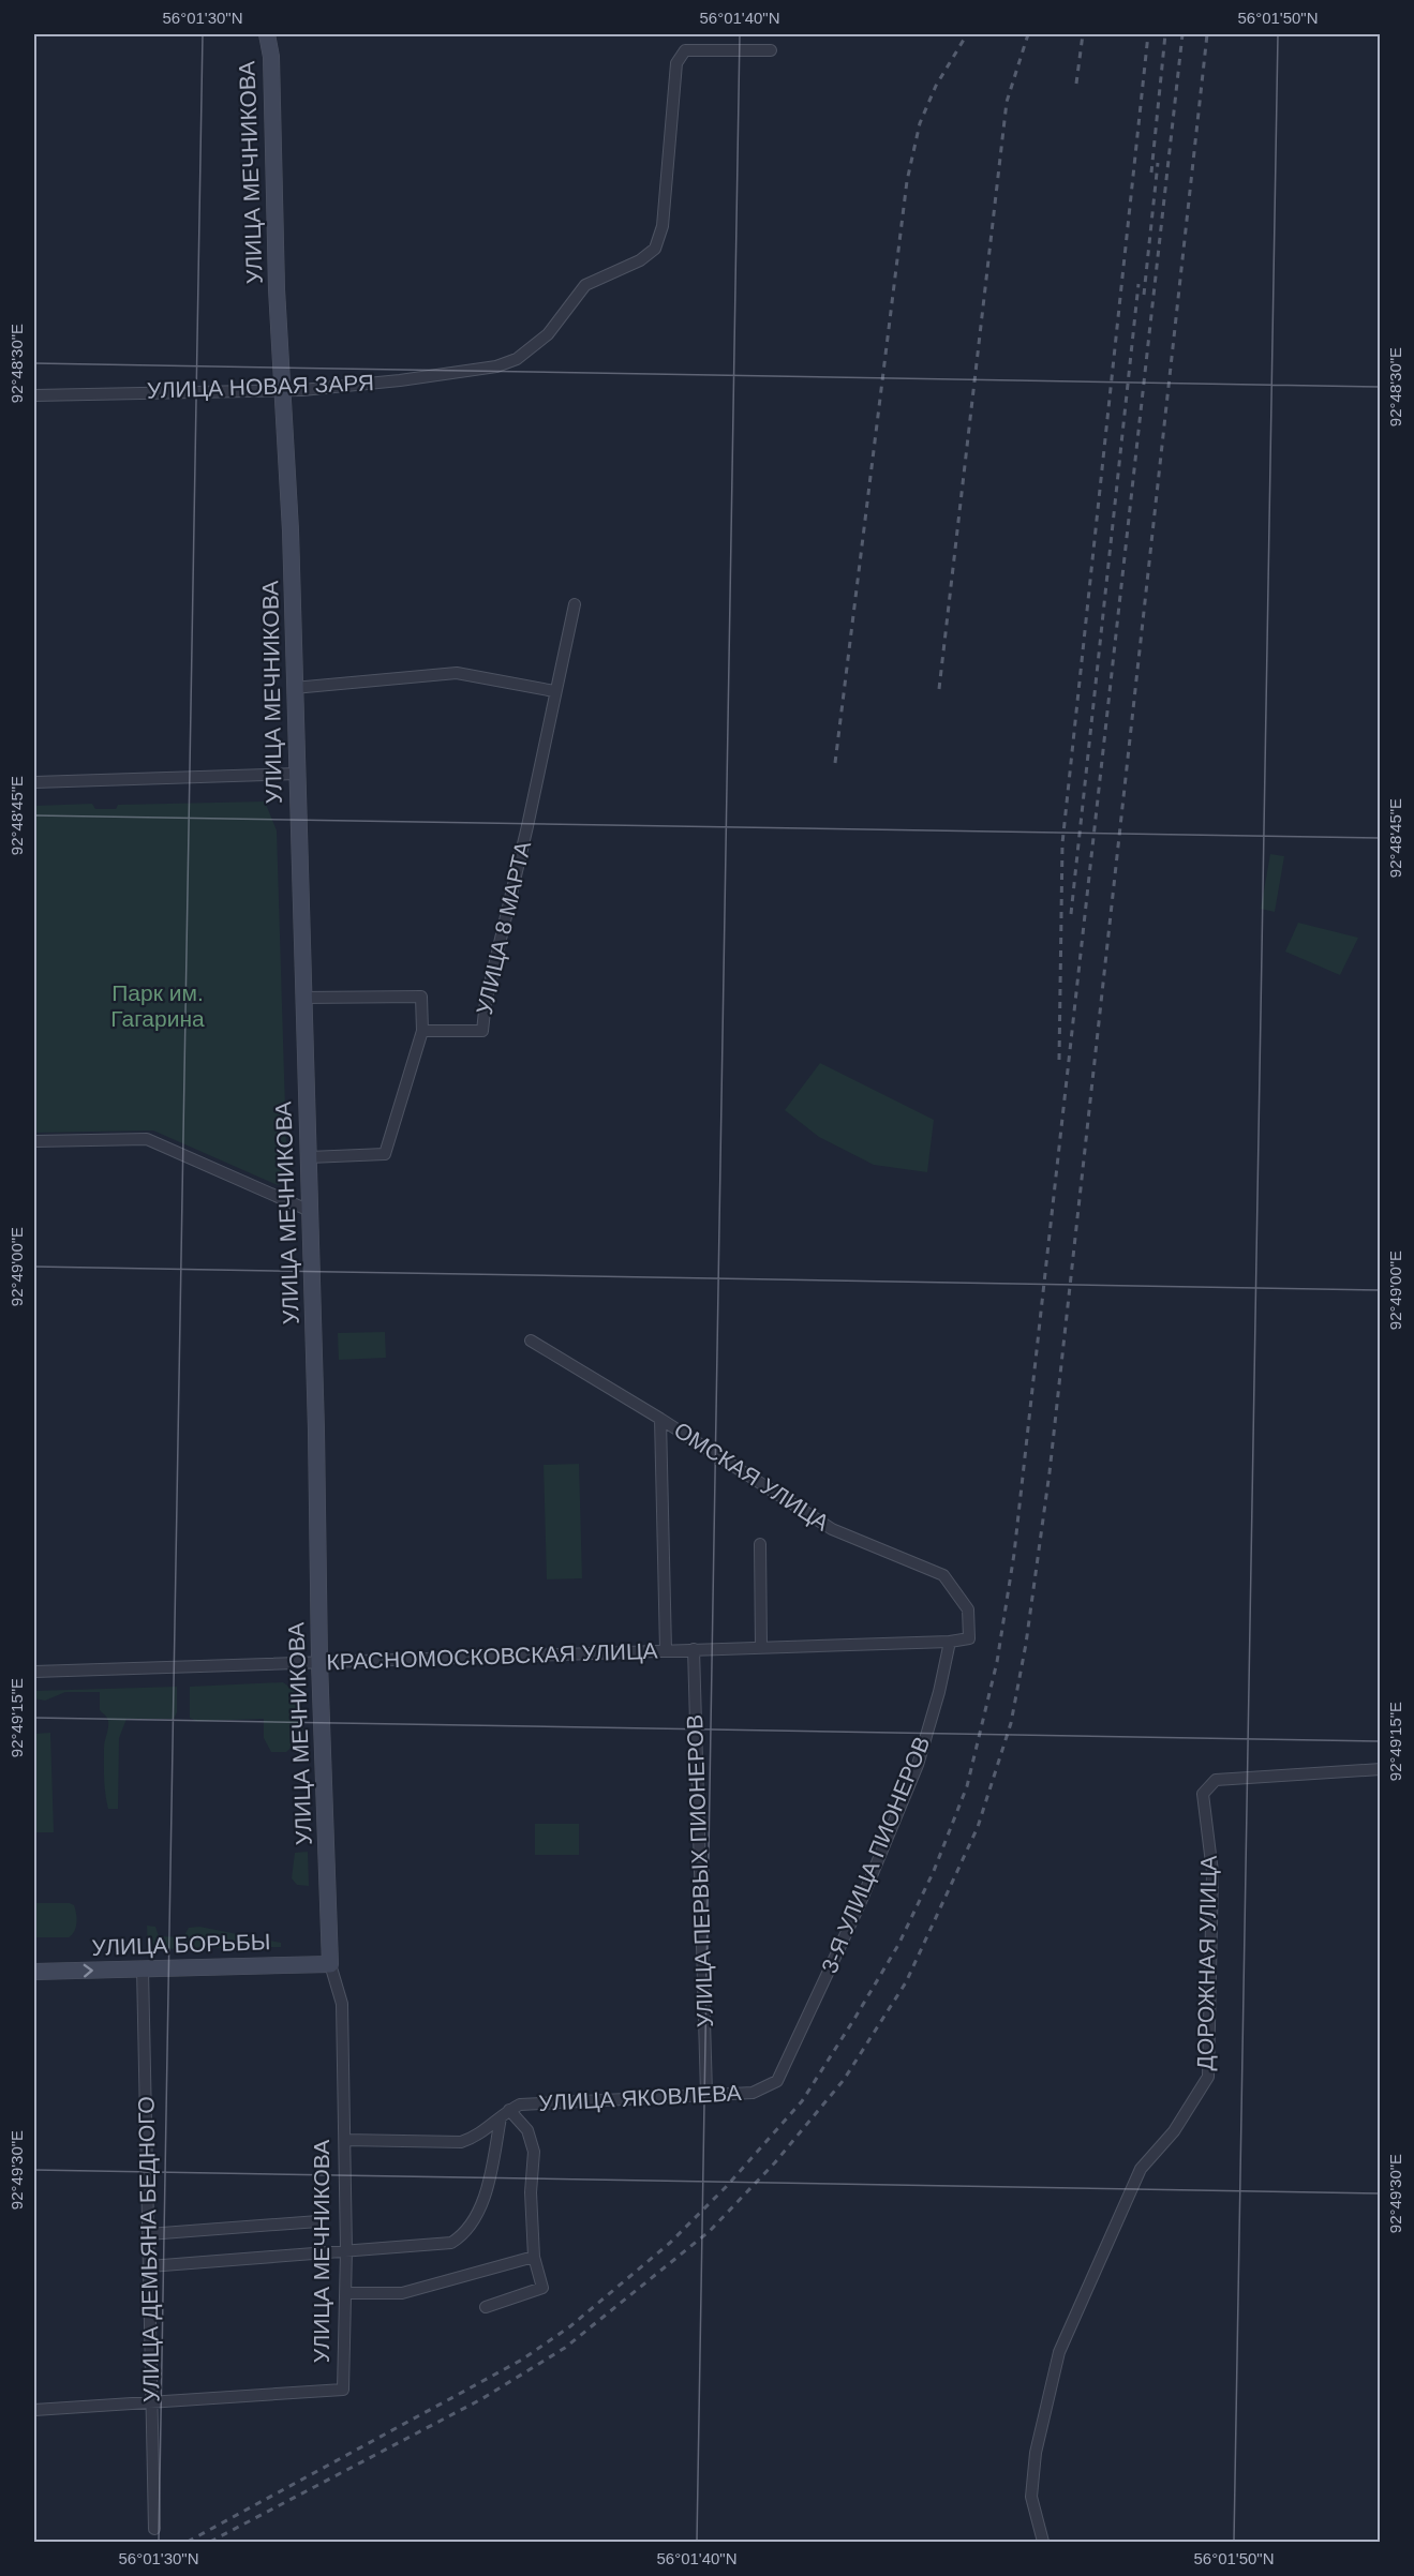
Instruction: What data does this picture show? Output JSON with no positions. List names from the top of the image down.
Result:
{
  "streets": {
    "street": [
      "УЛИЦА МЕЧНИКОВА",
      "УЛИЦА НОВАЯ ЗАРЯ",
      "УЛИЦА 8 МАРТА",
      "ОМСКАЯ УЛИЦА",
      "КРАСНОМОСКОВСКАЯ УЛИЦА",
      "3-Я УЛИЦА ПИОНЕРОВ",
      "УЛИЦА ПЕРВЫХ ПИОНЕРОВ",
      "УЛИЦА БОРЬБЫ",
      "ДОРОЖНАЯ УЛИЦА",
      "УЛИЦА ЯКОВЛЕВА",
      "УЛИЦА ДЕМЬЯНА БЕДНОГО"
    ]
  },
  "crossings": [
    ["УЛИЦА МЕЧНИКОВА", "УЛИЦА НОВАЯ ЗАРЯ"],
    ["УЛИЦА МЕЧНИКОВА", "КРАСНОМОСКОВСКАЯ УЛИЦА"],
    ["УЛИЦА МЕЧНИКОВА", "УЛИЦА БОРЬБЫ"],
    ["УЛИЦА МЕЧНИКОВА", "УЛИЦА ЯКОВЛЕВА"],
    ["УЛИЦА МЕЧНИКОВА", "УЛИЦА ДЕМЬЯНА БЕДНОГО"],
    ["ОМСКАЯ УЛИЦА", "КРАСНОМОСКОВСКАЯ УЛИЦА"],
    ["ОМСКАЯ УЛИЦА", "3-Я УЛИЦА ПИОНЕРОВ"],
    ["КРАСНОМОСКОВСКАЯ УЛИЦА", "3-Я УЛИЦА ПИОНЕРОВ"],
    ["КРАСНОМОСКОВСКАЯ УЛИЦА", "УЛИЦА ПЕРВЫХ ПИОНЕРОВ"],
    ["3-Я УЛИЦА ПИОНЕРОВ", "УЛИЦА ЯКОВЛЕВА"],
    ["УЛИЦА ПЕРВЫХ ПИОНЕРОВ", "УЛИЦА ЯКОВЛЕВА"],
    ["УЛИЦА БОРЬБЫ", "УЛИЦА ДЕМЬЯНА БЕДНОГО"]
  ],
  "one_way": ["УЛИЦА БОРЬБЫ"],
  "parks": ["Парк им. Гагарина"],
  "coordinates": [
    "56°01'30\"N",
    "56°01'40\"N",
    "56°01'50\"N",
    "92°48'30\"E",
    "92°48'45\"E",
    "92°49'00\"E",
    "92°49'15\"E",
    "92°49'30\"E"
  ]
}
